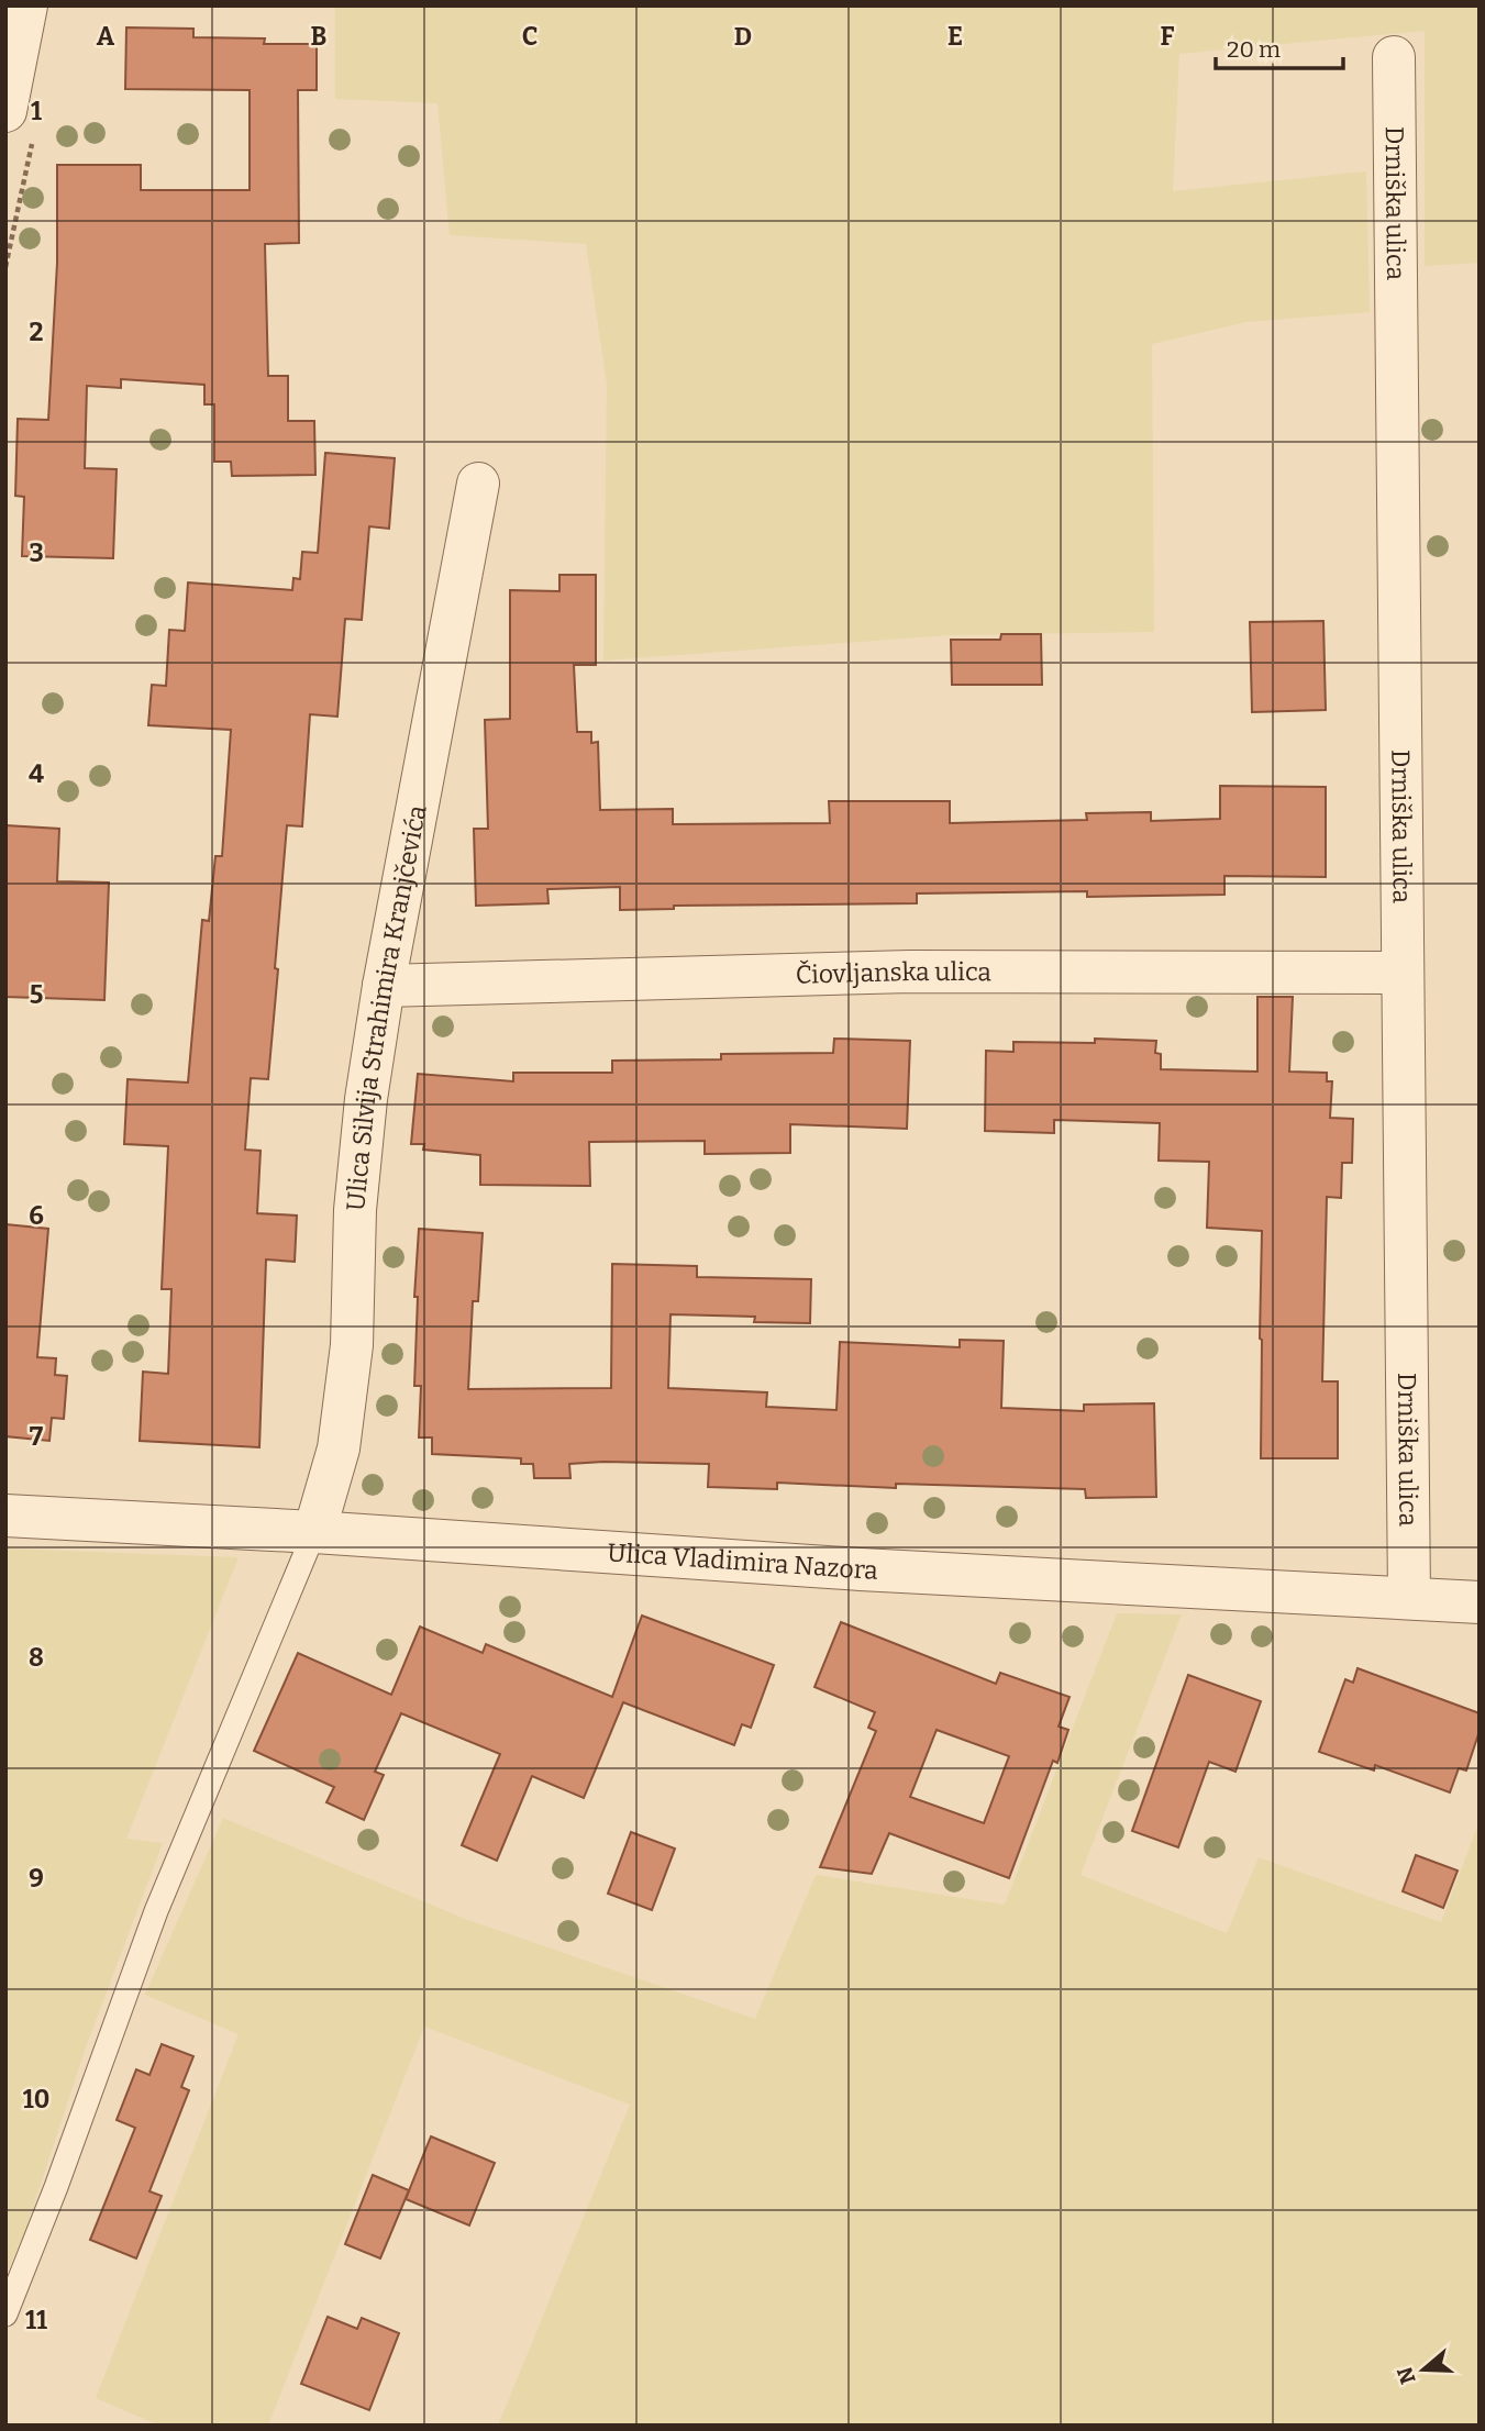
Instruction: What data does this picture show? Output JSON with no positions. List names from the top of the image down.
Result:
{
  "streets": {
    "street": [
      "Drniška ulica",
      "Čiovljanska ulica",
      "Ulica Silvija Strahimira Kranjčevića",
      "Ulica Vladimira Nazora"
    ]
  },
  "crossings": [
    ["Drniška ulica", "Čiovljanska ulica"],
    ["Drniška ulica", "Ulica Vladimira Nazora"],
    ["Čiovljanska ulica", "Ulica Silvija Strahimira Kranjčevića"],
    ["Ulica Silvija Strahimira Kranjčevića", "Ulica Vladimira Nazora"]
  ],
  "scale_bar": "20 m",
  "north": "left",
  "grid": {
    "columns": [
      "A",
      "B",
      "C",
      "D",
      "E",
      "F"
    ],
    "rows": [
      "1",
      "2",
      "3",
      "4",
      "5",
      "6",
      "7",
      "8",
      "9",
      "10",
      "11"
    ]
  }
}
